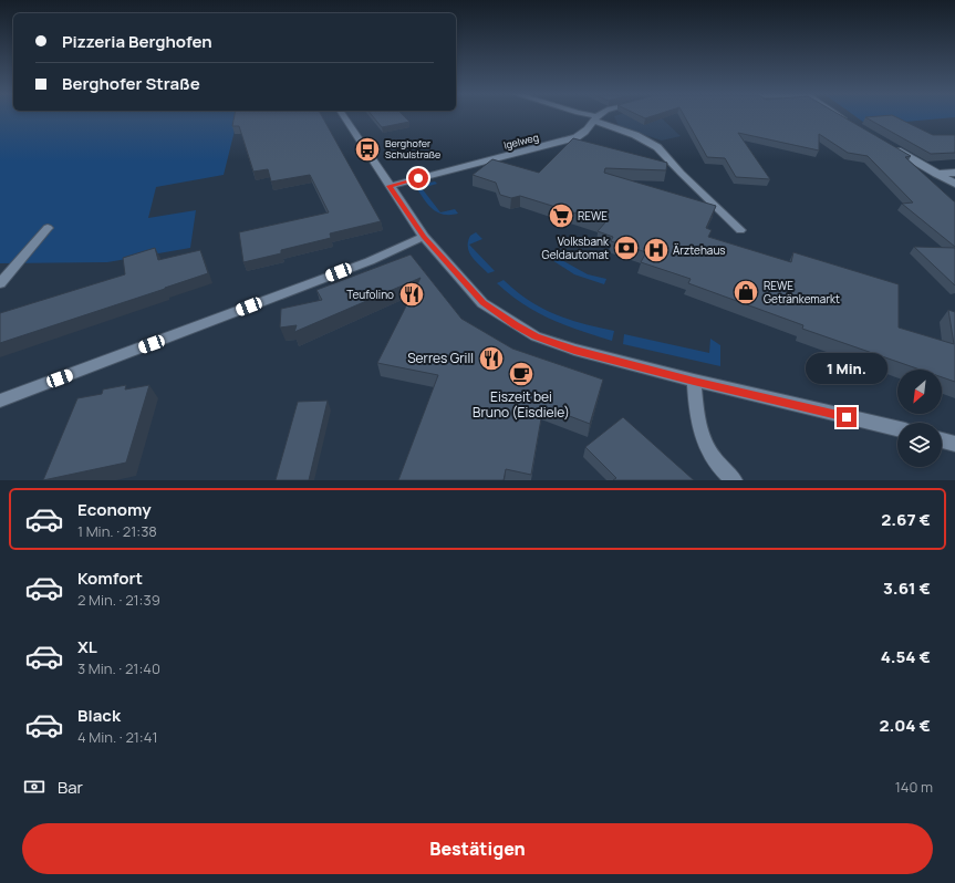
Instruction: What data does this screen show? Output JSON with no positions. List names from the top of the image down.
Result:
{
  "streets": {
    "street": ["Igelweg"]
  },
  "places": {
    "bus stop": ["Berghofer Schulstraße"],
    "supermarket": ["REWE"],
    "bank": ["Volksbank Geldautomat"],
    "hospital": ["Ärztehaus"],
    "shop": ["REWE Getränkemarkt"],
    "restaurant": ["Teufolino", "Serres Grill"],
    "cafe": ["Eiszeit bei Bruno (Eisdiele)"]
  },
  "north": "bottom left",
  "page": {
    "banner": ["Pizzeria Berghofen", "Berghofer Straße"],
    "bubble": "1 Min.",
    "list": [
      {
        "name": "Economy",
        "note": "1 Min. · 21:38",
        "value": "2.67 €"
      },
      {
        "name": "Komfort",
        "note": "2 Min. · 21:39",
        "value": "3.61 €"
      },
      {
        "name": "XL",
        "note": "3 Min. · 21:40",
        "value": "4.54 €"
      },
      {
        "name": "Black",
        "note": "4 Min. · 21:41",
        "value": "2.04 €"
      }
    ],
    "pay": ["Bar", "140 m"],
    "buttons": "Bestätigen"
  }
}
